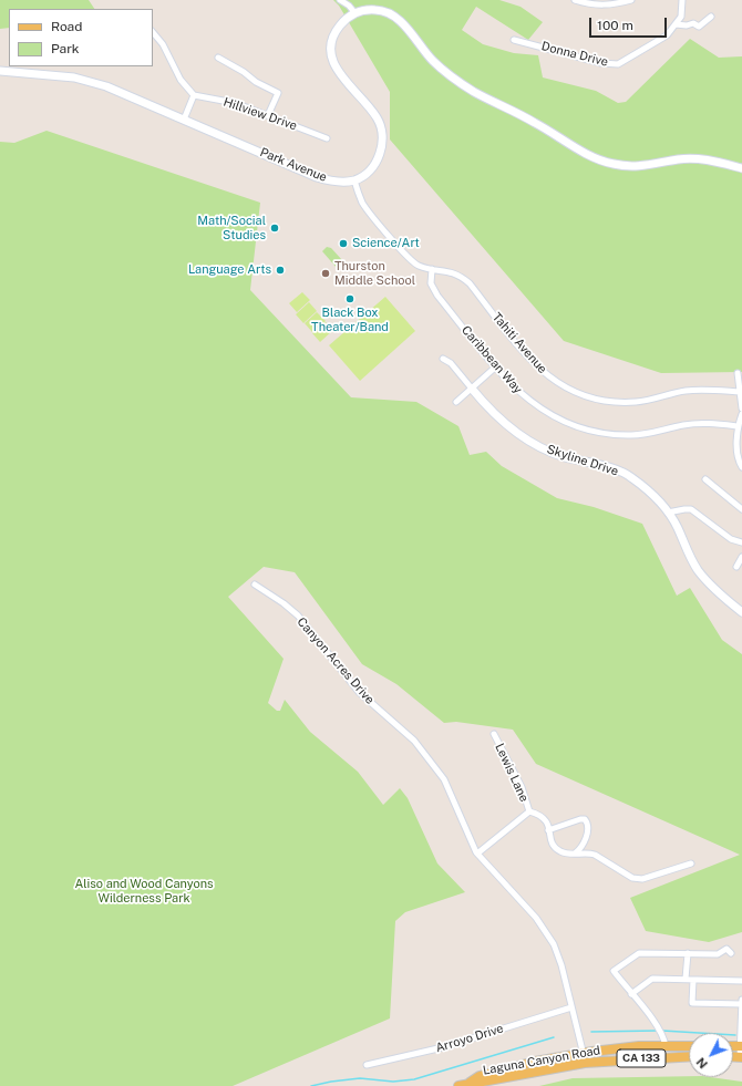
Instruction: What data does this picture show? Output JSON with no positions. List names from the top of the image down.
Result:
{
  "streets": {
    "main road": [
      "Park Avenue",
      "Skyline Drive",
      "CA 133",
      "Laguna Canyon Road"
    ],
    "street": [
      "Donna Drive",
      "Hillview Drive",
      "Tahiti Avenue",
      "Caribbean Way",
      "Canyon Acres Drive",
      "Lewis Lane",
      "Arroyo Drive"
    ]
  },
  "crossings": [
    ["Park Avenue", "Tahiti Avenue"],
    ["Tahiti Avenue", "Caribbean Way"],
    ["Canyon Acres Drive", "Arroyo Drive"],
    ["Canyon Acres Drive", "Laguna Canyon Road"]
  ],
  "parks": ["Aliso and Wood Canyons Wilderness Park"],
  "places": [
    "Math/Social Studies",
    "Science/Art",
    "Language Arts",
    "Thurston Middle School",
    "Black Box Theater/Band"
  ],
  "legend": ["Road", "Park"],
  "scale_bar": "100 m",
  "north": "bottom left"
}
